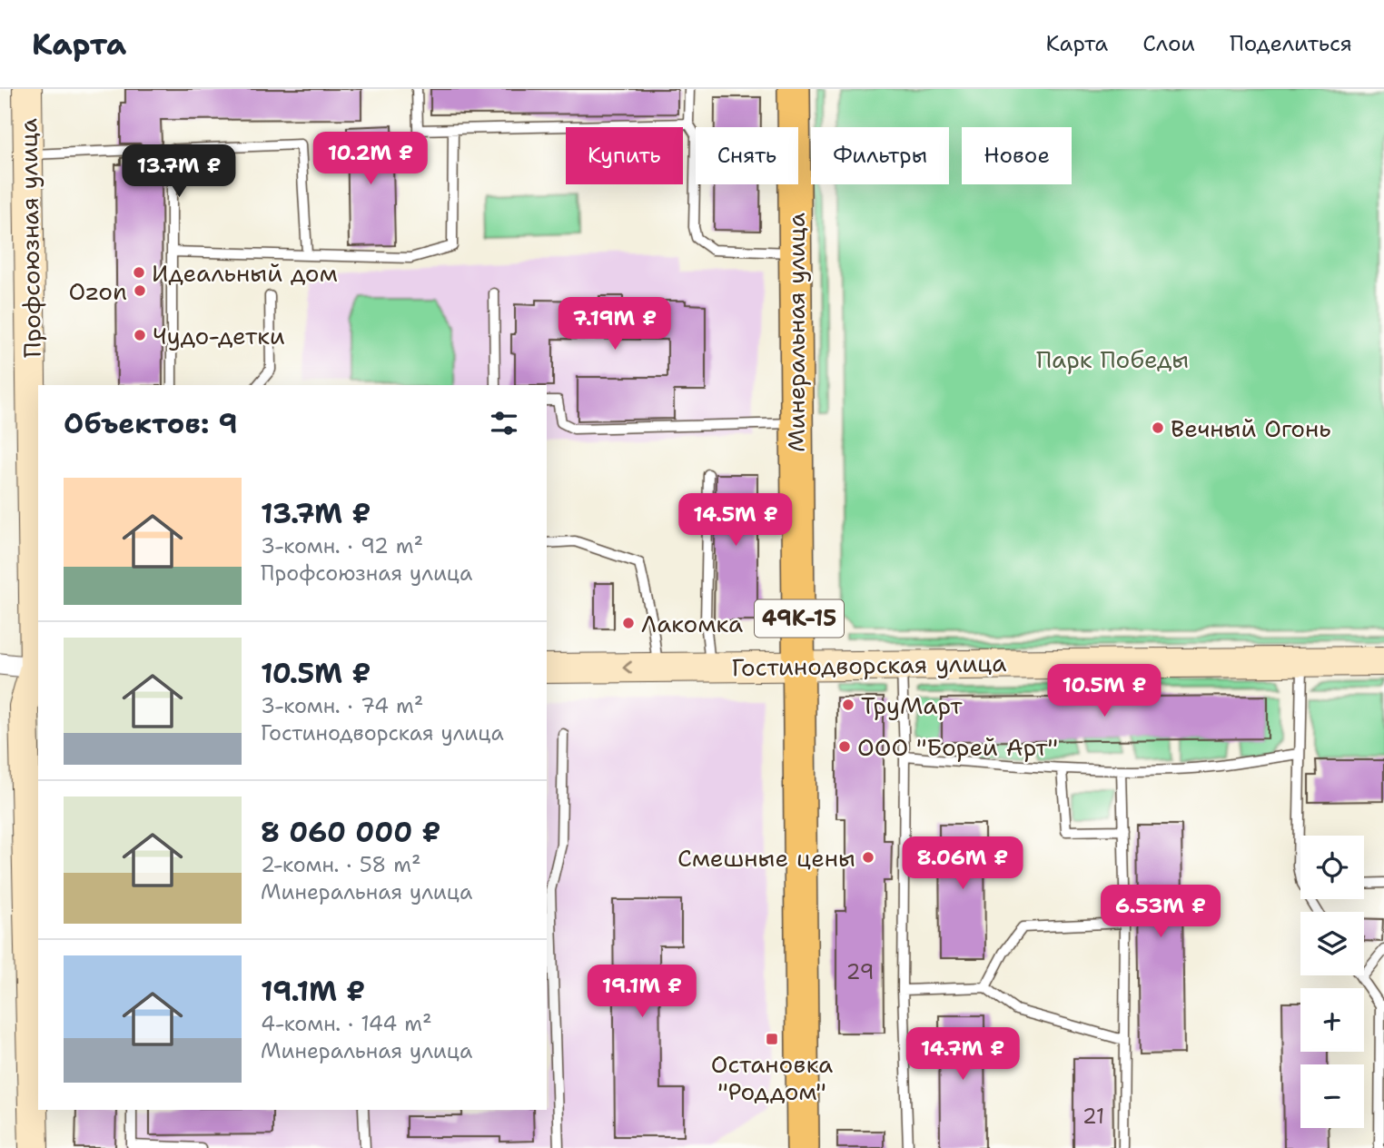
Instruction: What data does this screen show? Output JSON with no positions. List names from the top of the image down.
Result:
{
  "streets": {
    "main road": ["Минеральная улица", "49К-15"],
    "street": ["Профсоюзная улица", "Гостинодворская улица"]
  },
  "crossings": [
    ["Минеральная улица", "Гостинодворская улица"]
  ],
  "parks": ["Парк Победы"],
  "places": {
    "other": [
      "Идеальный дом",
      "Ozon",
      "Чудо-детки",
      "Вечный Огонь",
      "Лакомка",
      "ТруМарт",
      "ООО \"Борей Арт\"",
      "Смешные цены"
    ],
    "transit": ["Остановка \"Роддом\""]
  },
  "house_numbers": ["29", "21"],
  "page": {
    "header": "Карта",
    "nav": ["Карта", "Слои", "Поделиться"],
    "chip": [
      "Купить",
      "Снять",
      "Фильтры",
      "Новое"
    ],
    "price": [
      "10.2M ₽",
      "13.7M ₽",
      "7.19M ₽",
      "14.5M ₽",
      "10.5M ₽",
      "8.06M ₽",
      "6.53M ₽",
      "19.1M ₽",
      "14.7M ₽"
    ],
    "heading": "Объектов: 9",
    "list": [
      {
        "name": "13.7M ₽",
        "note": "3-комн. · 92 m² · Профсоюзная улица"
      },
      {
        "name": "10.5M ₽",
        "note": "3-комн. · 74 m² · Гостинодворская улица"
      },
      {
        "name": "8 060 000 ₽",
        "note": "2-комн. · 58 m² · Минеральная улица"
      },
      {
        "name": "19.1M ₽",
        "note": "4-комн. · 144 m² · Минеральная улица"
      }
    ],
    "map_buttons": ["+", "−"]
  }
}
